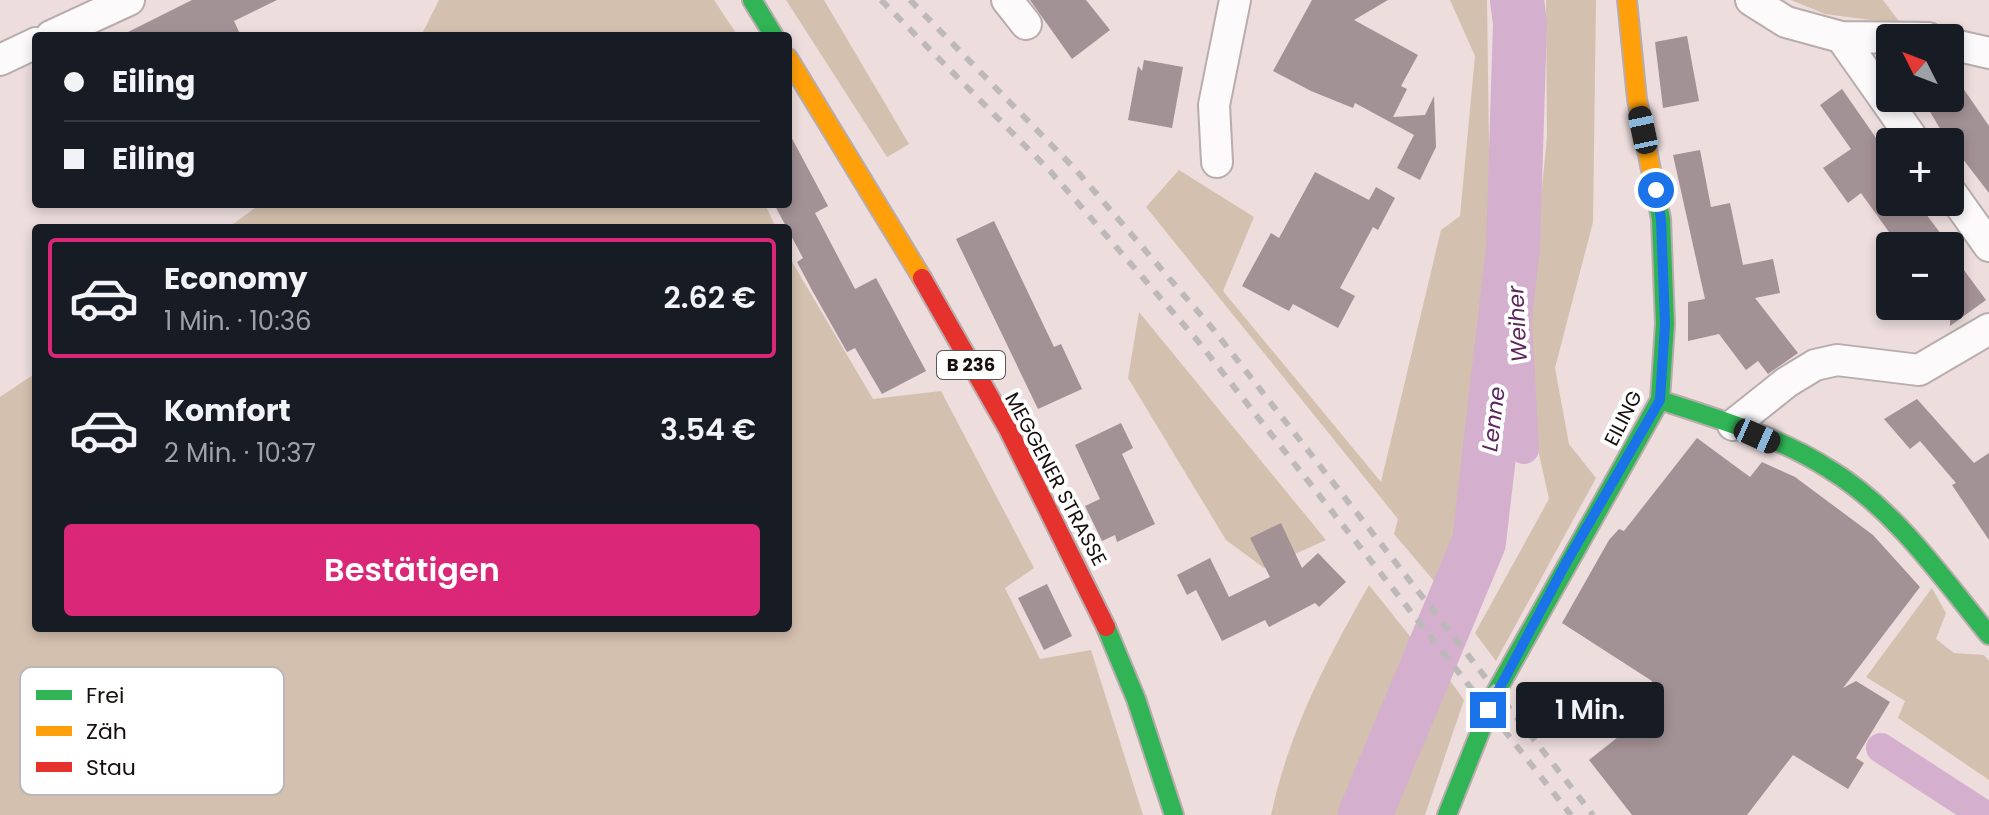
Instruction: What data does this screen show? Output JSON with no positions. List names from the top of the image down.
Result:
{
  "streets": {
    "street": ["B 236", "EILING", "MEGGENER STRASSE"]
  },
  "water": ["Weiher", "Lenne"],
  "legend": ["Frei", "Zäh", "Stau"],
  "north": "top left",
  "page": {
    "map_buttons": ["+", "−"],
    "banner": ["Eiling", "Eiling"],
    "list": [
      {
        "name": "Economy",
        "note": "1 Min. · 10:36",
        "value": "2.62 €"
      },
      {
        "name": "Komfort",
        "note": "2 Min. · 10:37",
        "value": "3.54 €"
      }
    ],
    "buttons": "Bestätigen",
    "bubble": "1 Min."
  }
}
